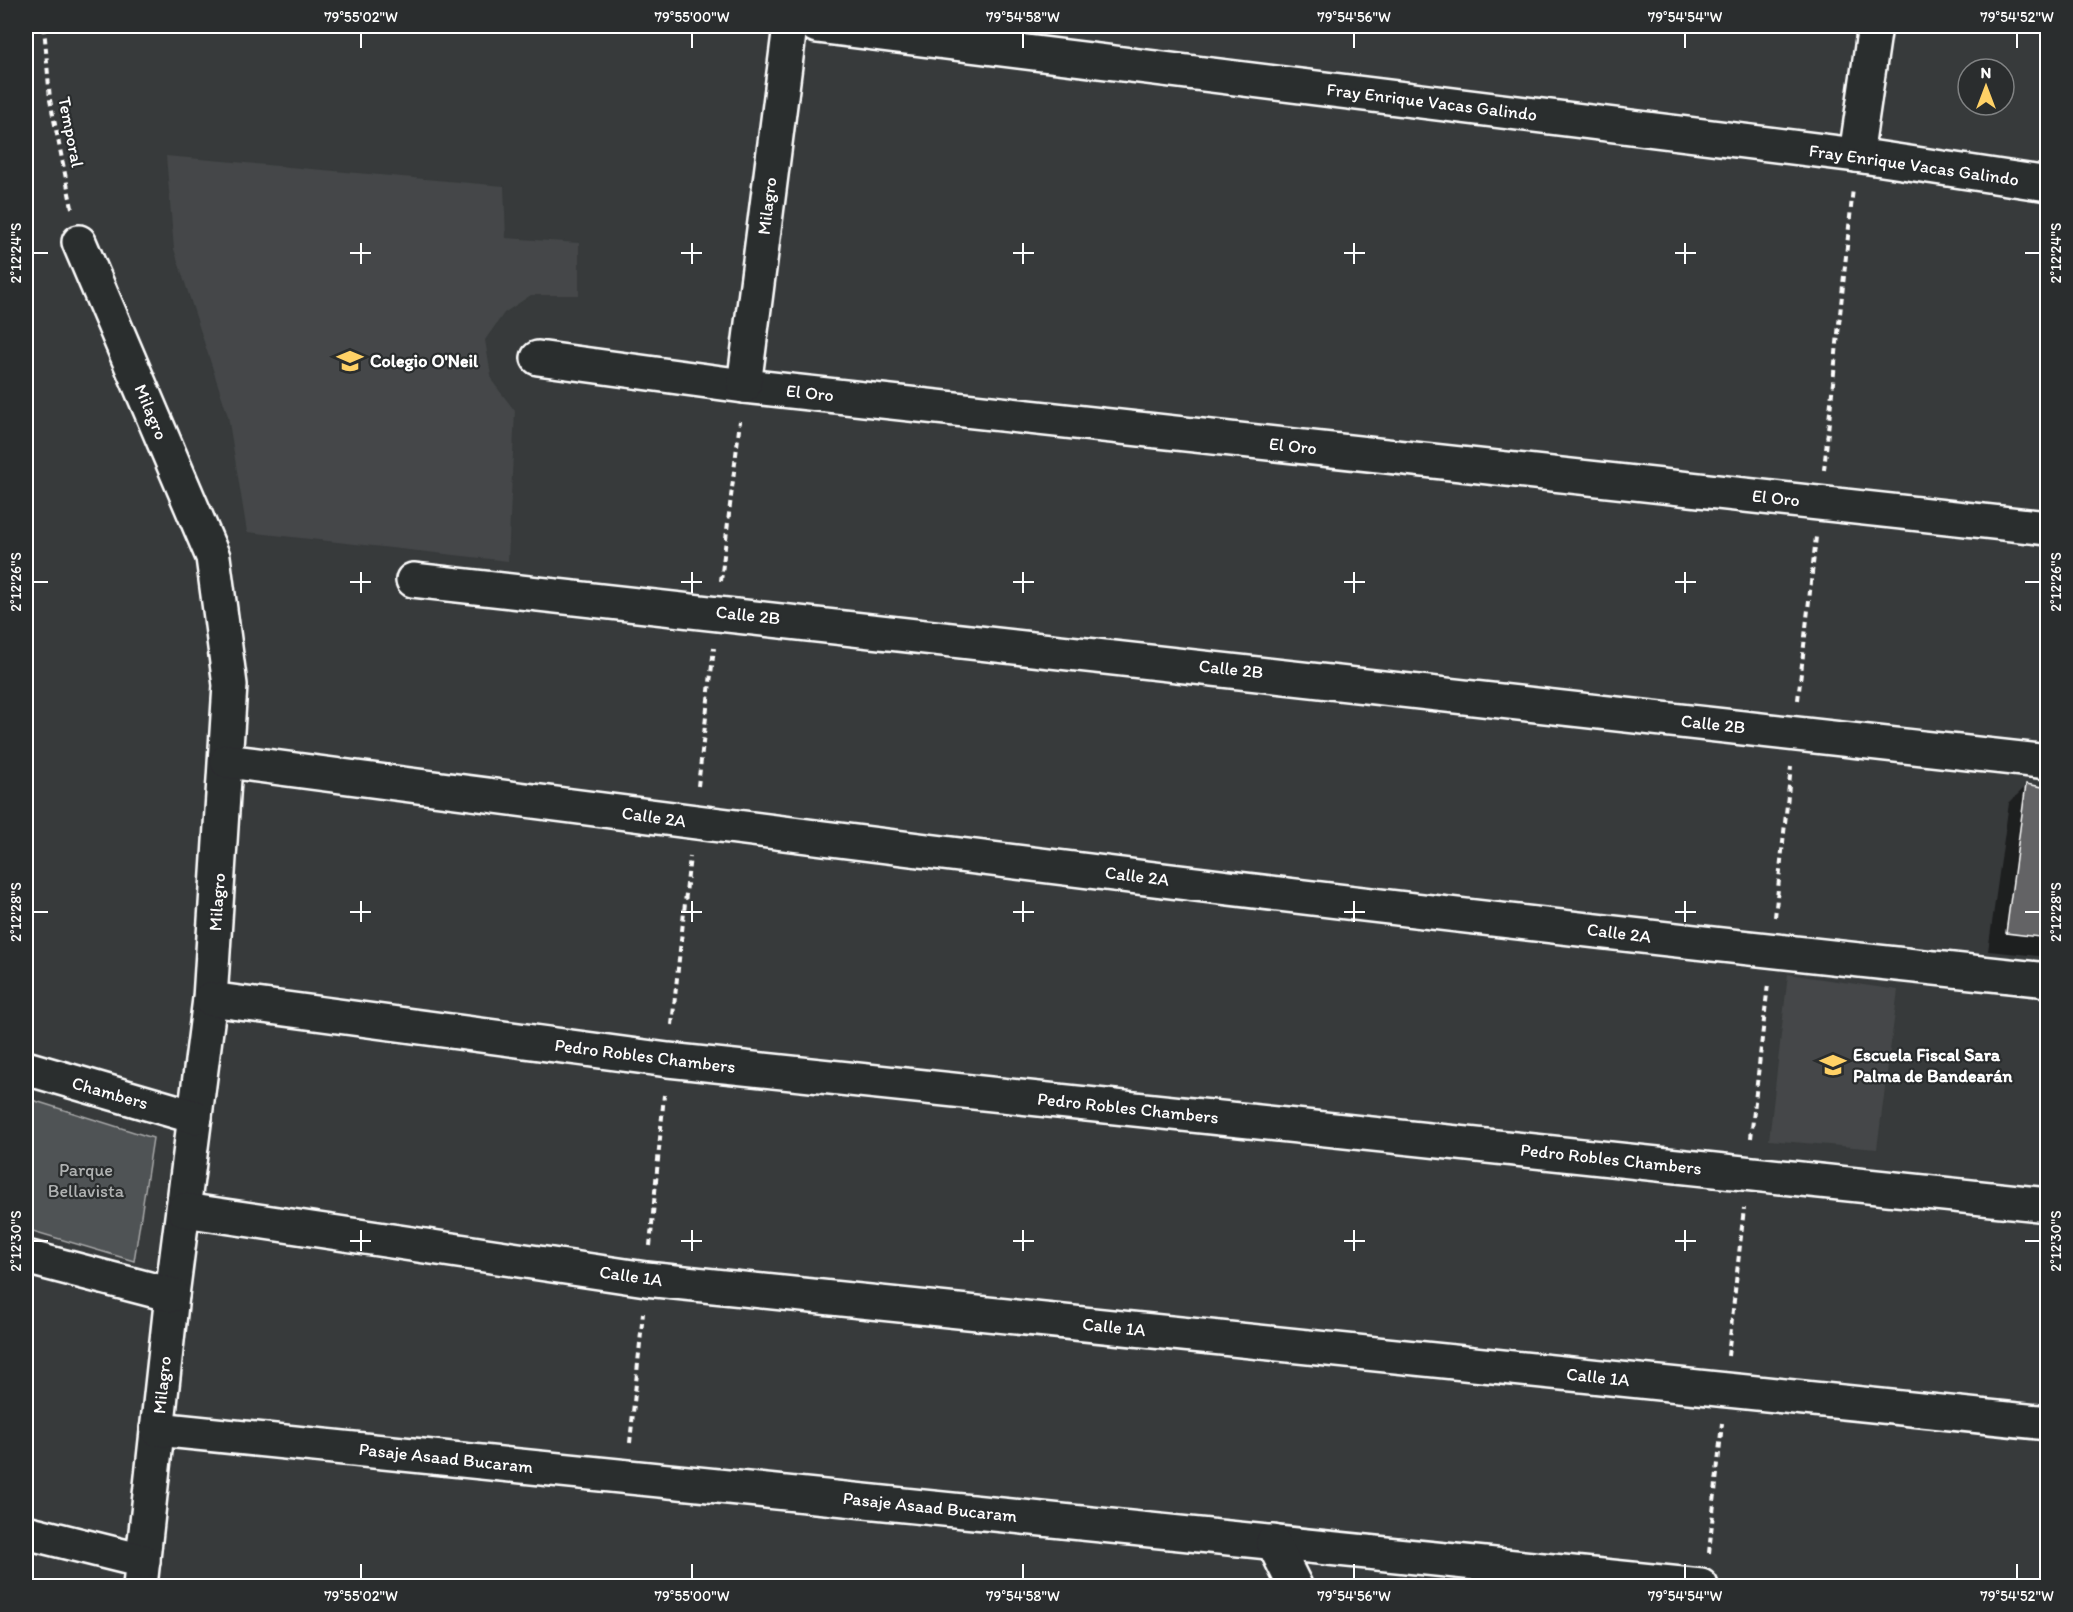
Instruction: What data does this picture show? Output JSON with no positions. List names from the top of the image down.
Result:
{
  "streets": {
    "street": [
      "Fray Enrique Vacas Galindo",
      "Milagro",
      "El Oro",
      "Calle 2B",
      "Calle 2A",
      "Pedro Robles Chambers",
      "Chambers",
      "Calle 1A",
      "Pasaje Asaad Bucaram"
    ],
    "path": ["Temporal"]
  },
  "crossings": [
    ["Temporal", "Milagro"],
    ["Milagro", "El Oro"],
    ["Milagro", "Calle 2A"],
    ["Milagro", "Pedro Robles Chambers"],
    ["Milagro", "Chambers"],
    ["Milagro", "Calle 1A"],
    ["Milagro", "Pasaje Asaad Bucaram"]
  ],
  "parks": ["Parque Bellavista"],
  "places": {
    "school or university": ["Colegio O'Neil", "Escuela Fiscal Sara Palma de Bandearán"]
  },
  "north": "top",
  "coordinates": [
    "79°55'02\"W",
    "79°55'00\"W",
    "79°54'58\"W",
    "79°54'56\"W",
    "79°54'54\"W",
    "79°54'52\"W",
    "2°12'24\"S",
    "2°12'26\"S",
    "2°12'28\"S",
    "2°12'30\"S"
  ]
}
